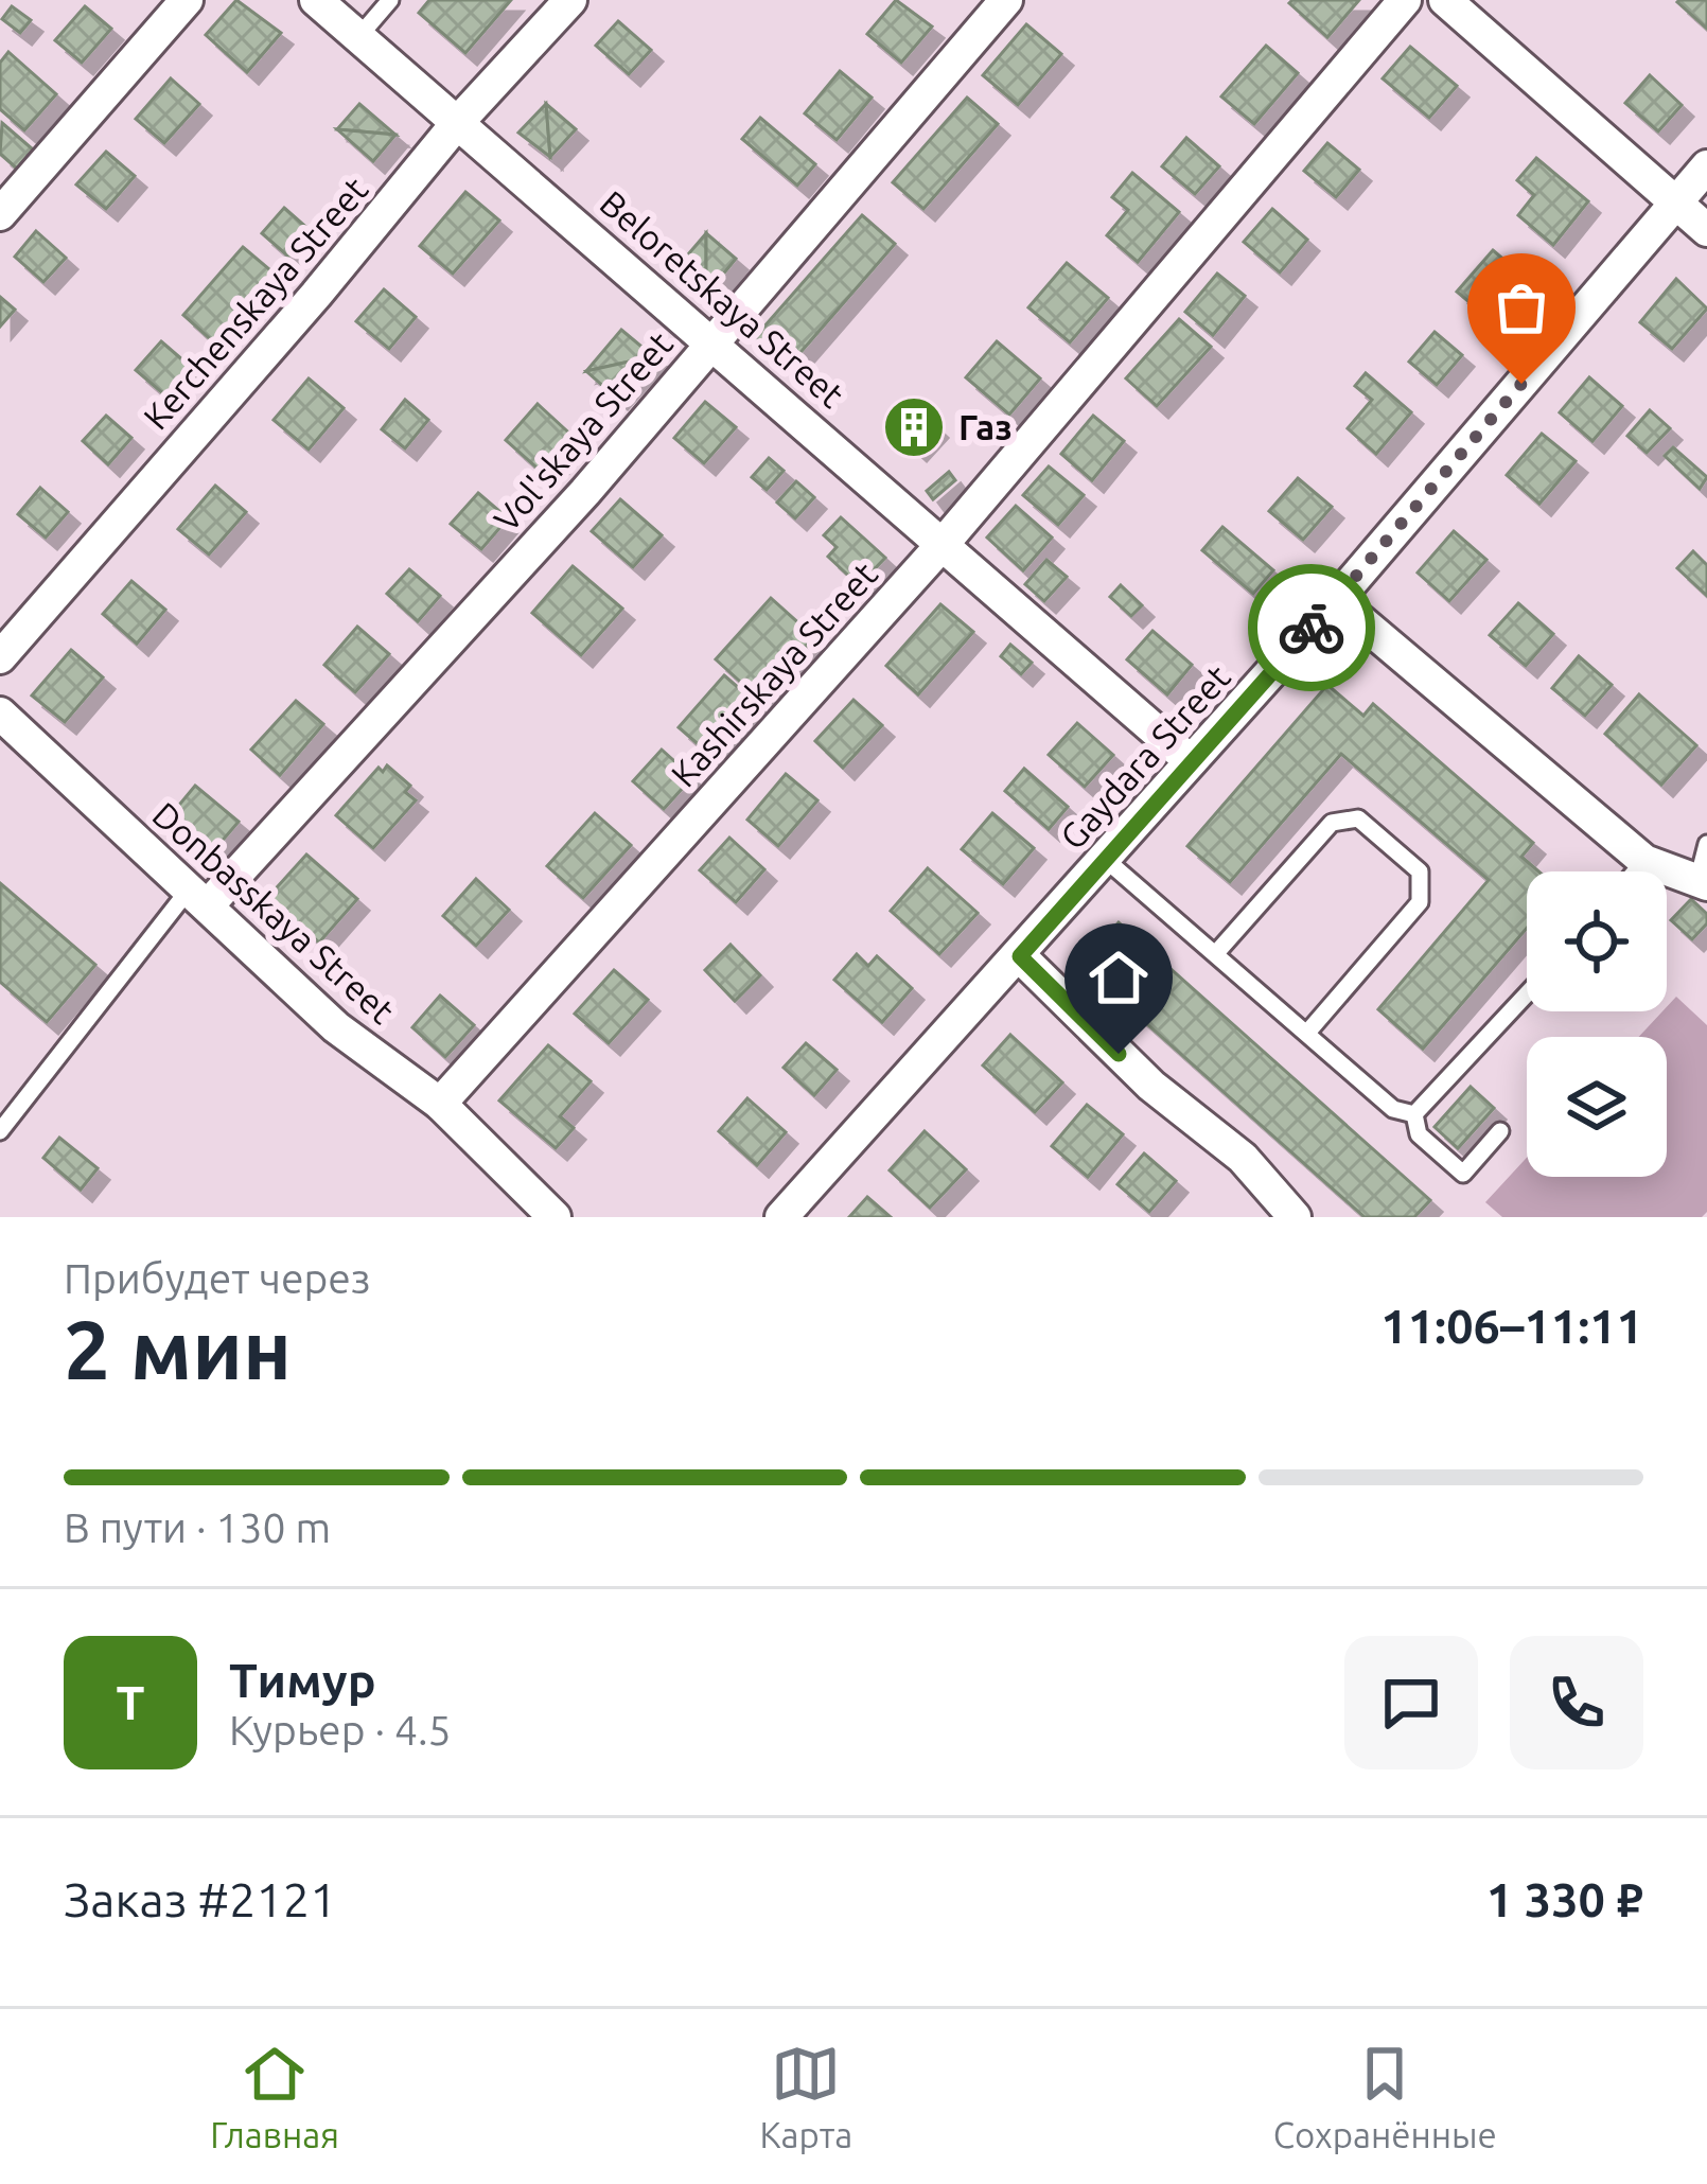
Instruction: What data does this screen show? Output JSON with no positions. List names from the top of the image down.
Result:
{
  "streets": {
    "street": [
      "Beloretskaya Street",
      "Kerchenskaya Street",
      "Vol'skaya Street",
      "Kashirskaya Street",
      "Gaydara Street",
      "Donbasskaya Street"
    ]
  },
  "crossings": [
    ["Beloretskaya Street", "Kerchenskaya Street"],
    ["Beloretskaya Street", "Vol'skaya Street"],
    ["Beloretskaya Street", "Kashirskaya Street"],
    ["Beloretskaya Street", "Gaydara Street"],
    ["Vol'skaya Street", "Donbasskaya Street"],
    ["Kashirskaya Street", "Donbasskaya Street"]
  ],
  "places": {
    "building": ["Газ"]
  },
  "page": {
    "heading": ["2 мин", "Прибудет через", "11:06–11:11"],
    "panel": [
      "Тимур",
      "Курьер · 4.5",
      "Заказ #2121",
      "1 330 ₽"
    ],
    "bar": "В пути · 130 m",
    "round": "Т",
    "tabs": ["Главная", "Карта", "Сохранённые"]
  }
}
